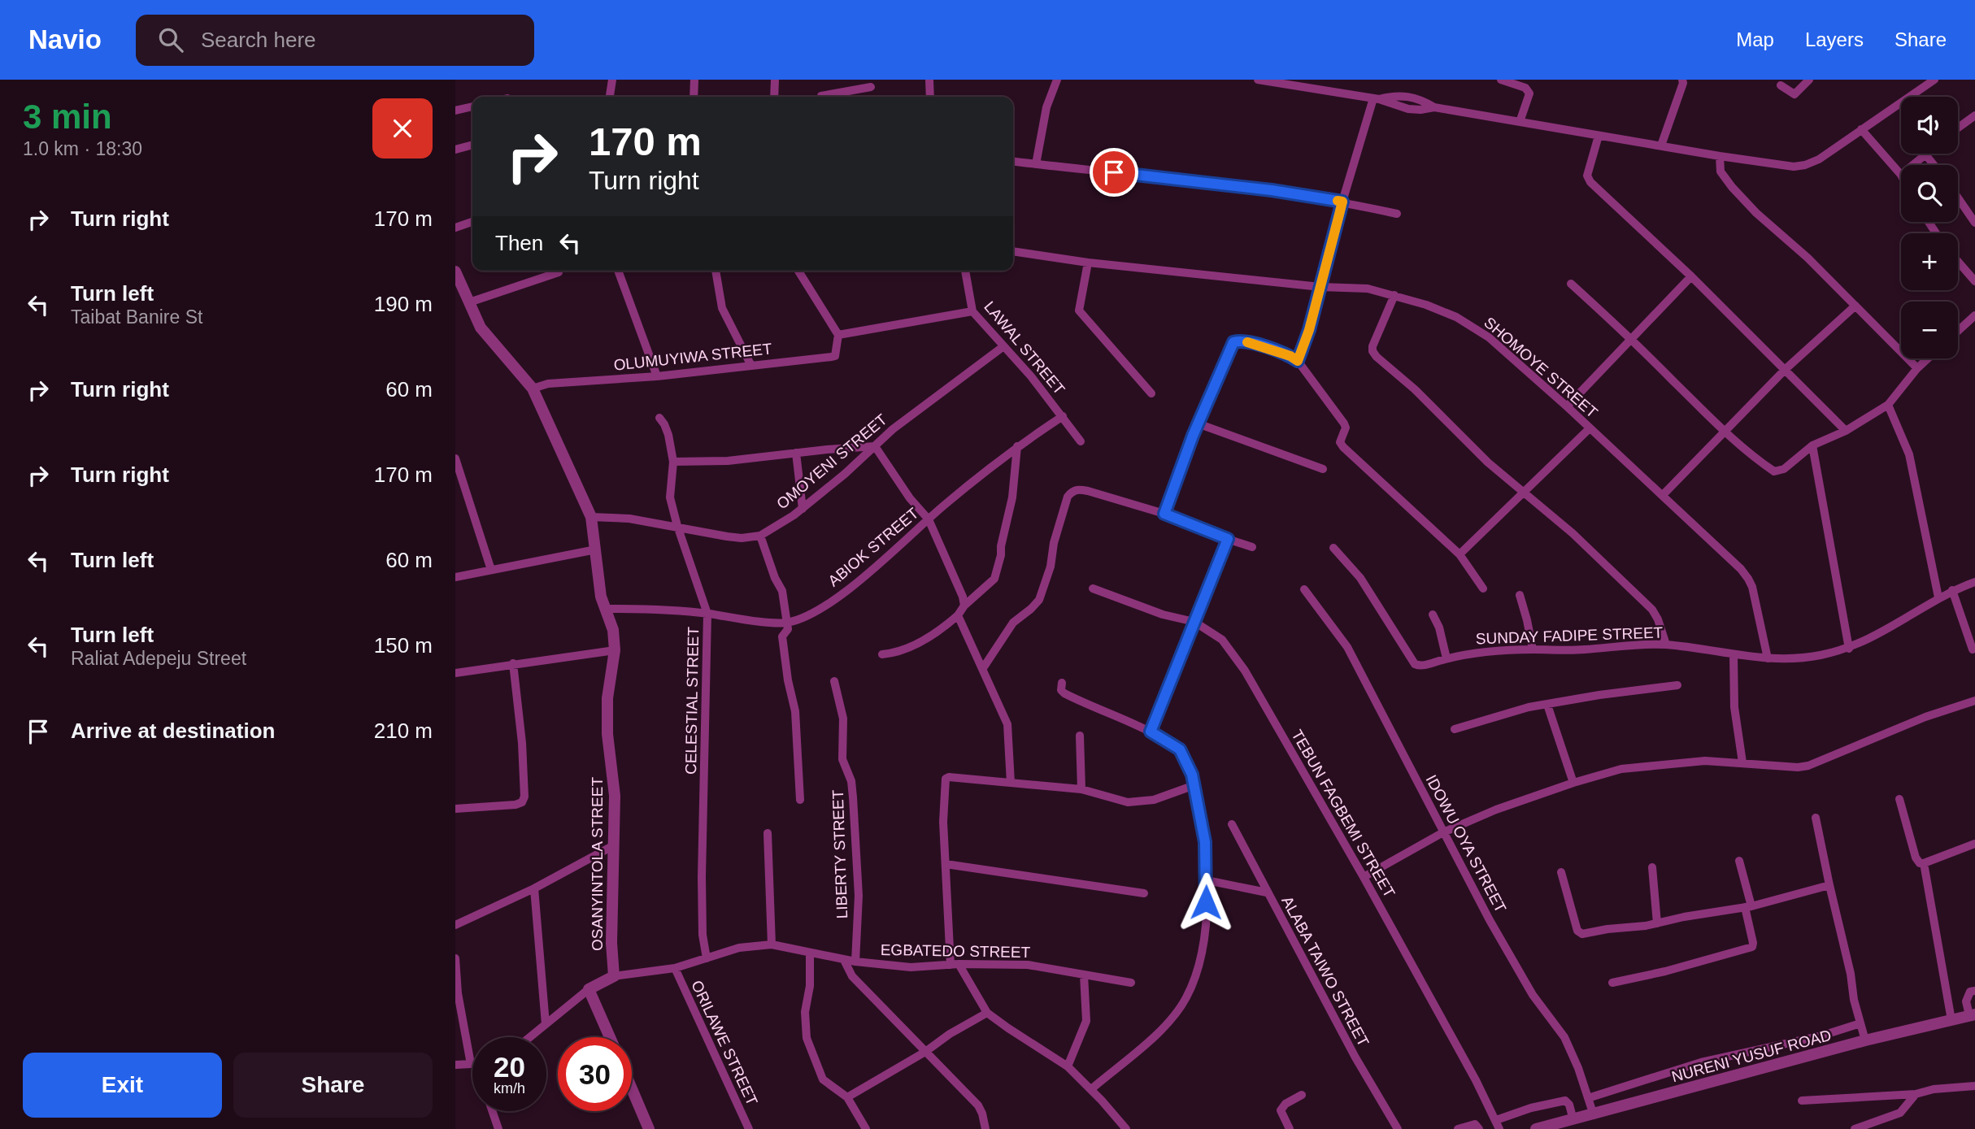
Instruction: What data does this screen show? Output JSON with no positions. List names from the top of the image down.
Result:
{
  "streets": {
    "street": [
      "LAWAL STREET",
      "OLUMUYIWA STREET",
      "SHOMOYE STREET",
      "OMOYENI STREET",
      "ABIOK STREET",
      "SUNDAY FADIPE STREET",
      "CELESTIAL STREET",
      "TEBUN FAGBEMI STREET",
      "IDOWU OYA STREET",
      "LIBERTY STREET",
      "OSANYINTOLA STREET",
      "EGBATEDO STREET",
      "ALABA TAIWO STREET",
      "ORILAWE STREET",
      "NURENI YUSUF ROAD"
    ]
  },
  "crossings": [
    ["LAWAL STREET", "OMOYENI STREET"],
    ["LAWAL STREET", "ABIOK STREET"],
    ["OLUMUYIWA STREET", "OSANYINTOLA STREET"],
    ["SHOMOYE STREET", "SUNDAY FADIPE STREET"],
    ["OMOYENI STREET", "CELESTIAL STREET"],
    ["OMOYENI STREET", "OSANYINTOLA STREET"],
    ["ABIOK STREET", "CELESTIAL STREET"],
    ["ABIOK STREET", "OSANYINTOLA STREET"],
    ["CELESTIAL STREET", "EGBATEDO STREET"],
    ["IDOWU OYA STREET", "NURENI YUSUF ROAD"],
    ["LIBERTY STREET", "EGBATEDO STREET"],
    ["OSANYINTOLA STREET", "EGBATEDO STREET"],
    ["EGBATEDO STREET", "ORILAWE STREET"]
  ],
  "page": {
    "header": "Navio",
    "search": "Search here",
    "nav": ["Map", "Layers", "Share"],
    "heading": ["3 min", "1.0 km · 18:30"],
    "map_buttons": ["+", "−"],
    "turn": ["170 m", "Turn right"],
    "list": [
      {
        "name": "Turn right",
        "value": "170 m"
      },
      {
        "name": "Turn left",
        "note": "Taibat Banire St",
        "value": "190 m"
      },
      {
        "name": "Turn right",
        "value": "60 m"
      },
      {
        "name": "Turn right",
        "value": "170 m"
      },
      {
        "name": "Turn left",
        "value": "60 m"
      },
      {
        "name": "Turn left",
        "note": "Raliat Adepeju Street",
        "value": "150 m"
      },
      {
        "name": "Arrive at destination",
        "value": "210 m"
      }
    ],
    "then": "Then",
    "speed": "20 km/h",
    "limit": "30",
    "buttons": ["Exit", "Share"]
  }
}
